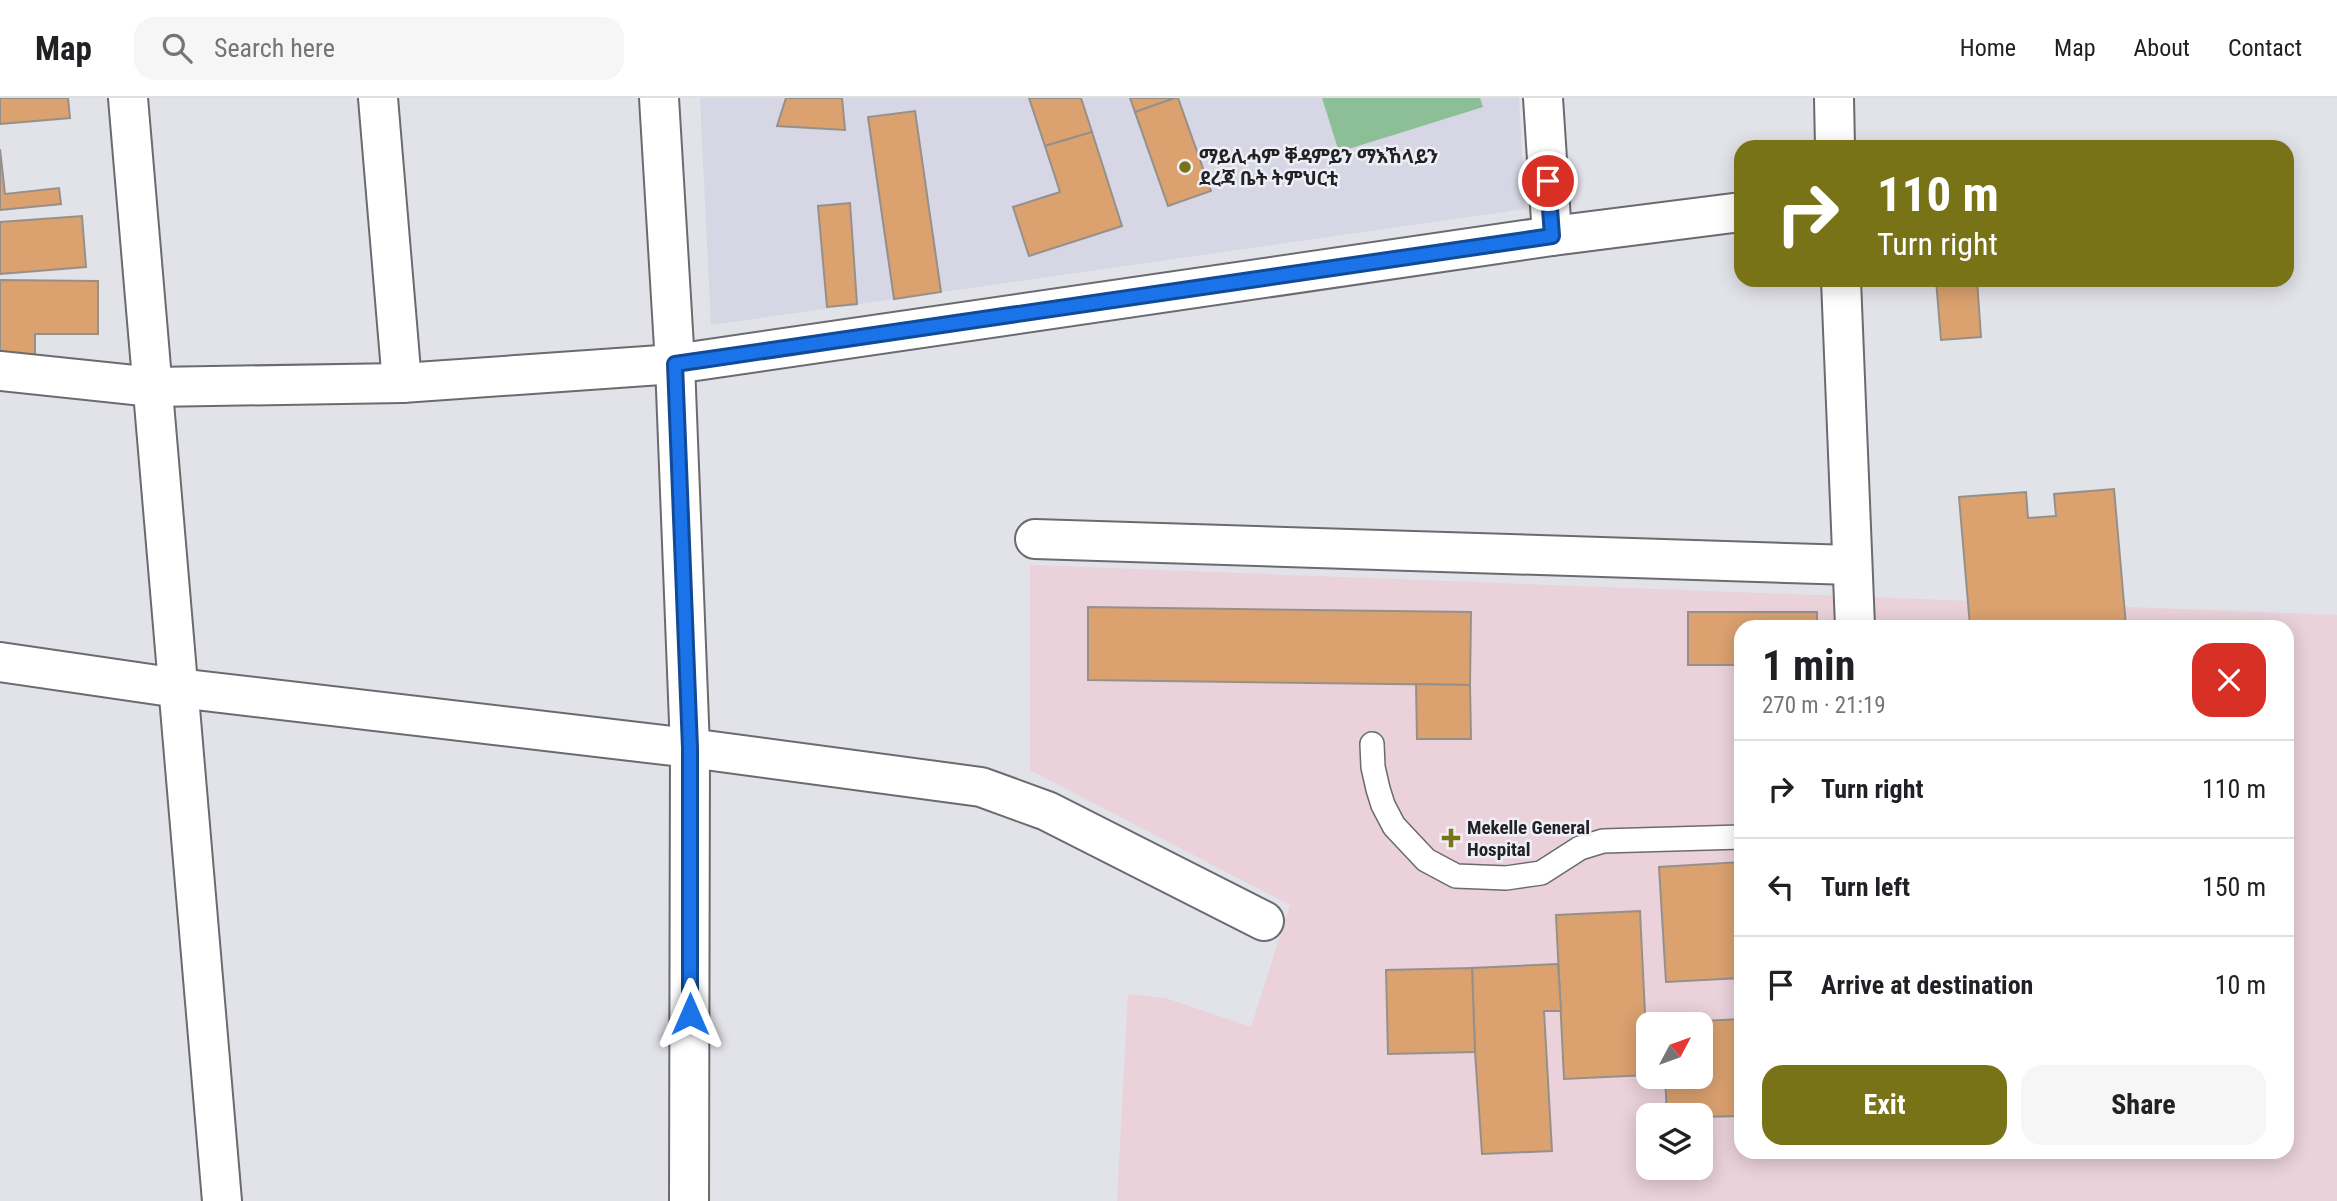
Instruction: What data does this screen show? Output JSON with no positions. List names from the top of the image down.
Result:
{
  "places": {
    "other": ["ማይሊሓም ቐዳምይን ማእኸላይን ደረጃ ቤት ትምህርቲ"],
    "health": ["Mekelle General Hospital"]
  },
  "north": "top right",
  "page": {
    "header": "Map",
    "search": "Search here",
    "nav": [
      "Home",
      "Map",
      "About",
      "Contact"
    ],
    "turn": ["110 m", "Turn right"],
    "heading": ["1 min", "270 m · 21:19"],
    "list": [
      {
        "name": "Turn right",
        "value": "110 m"
      },
      {
        "name": "Turn left",
        "value": "150 m"
      },
      {
        "name": "Arrive at destination",
        "value": "10 m"
      }
    ],
    "buttons": ["Exit", "Share"]
  }
}
